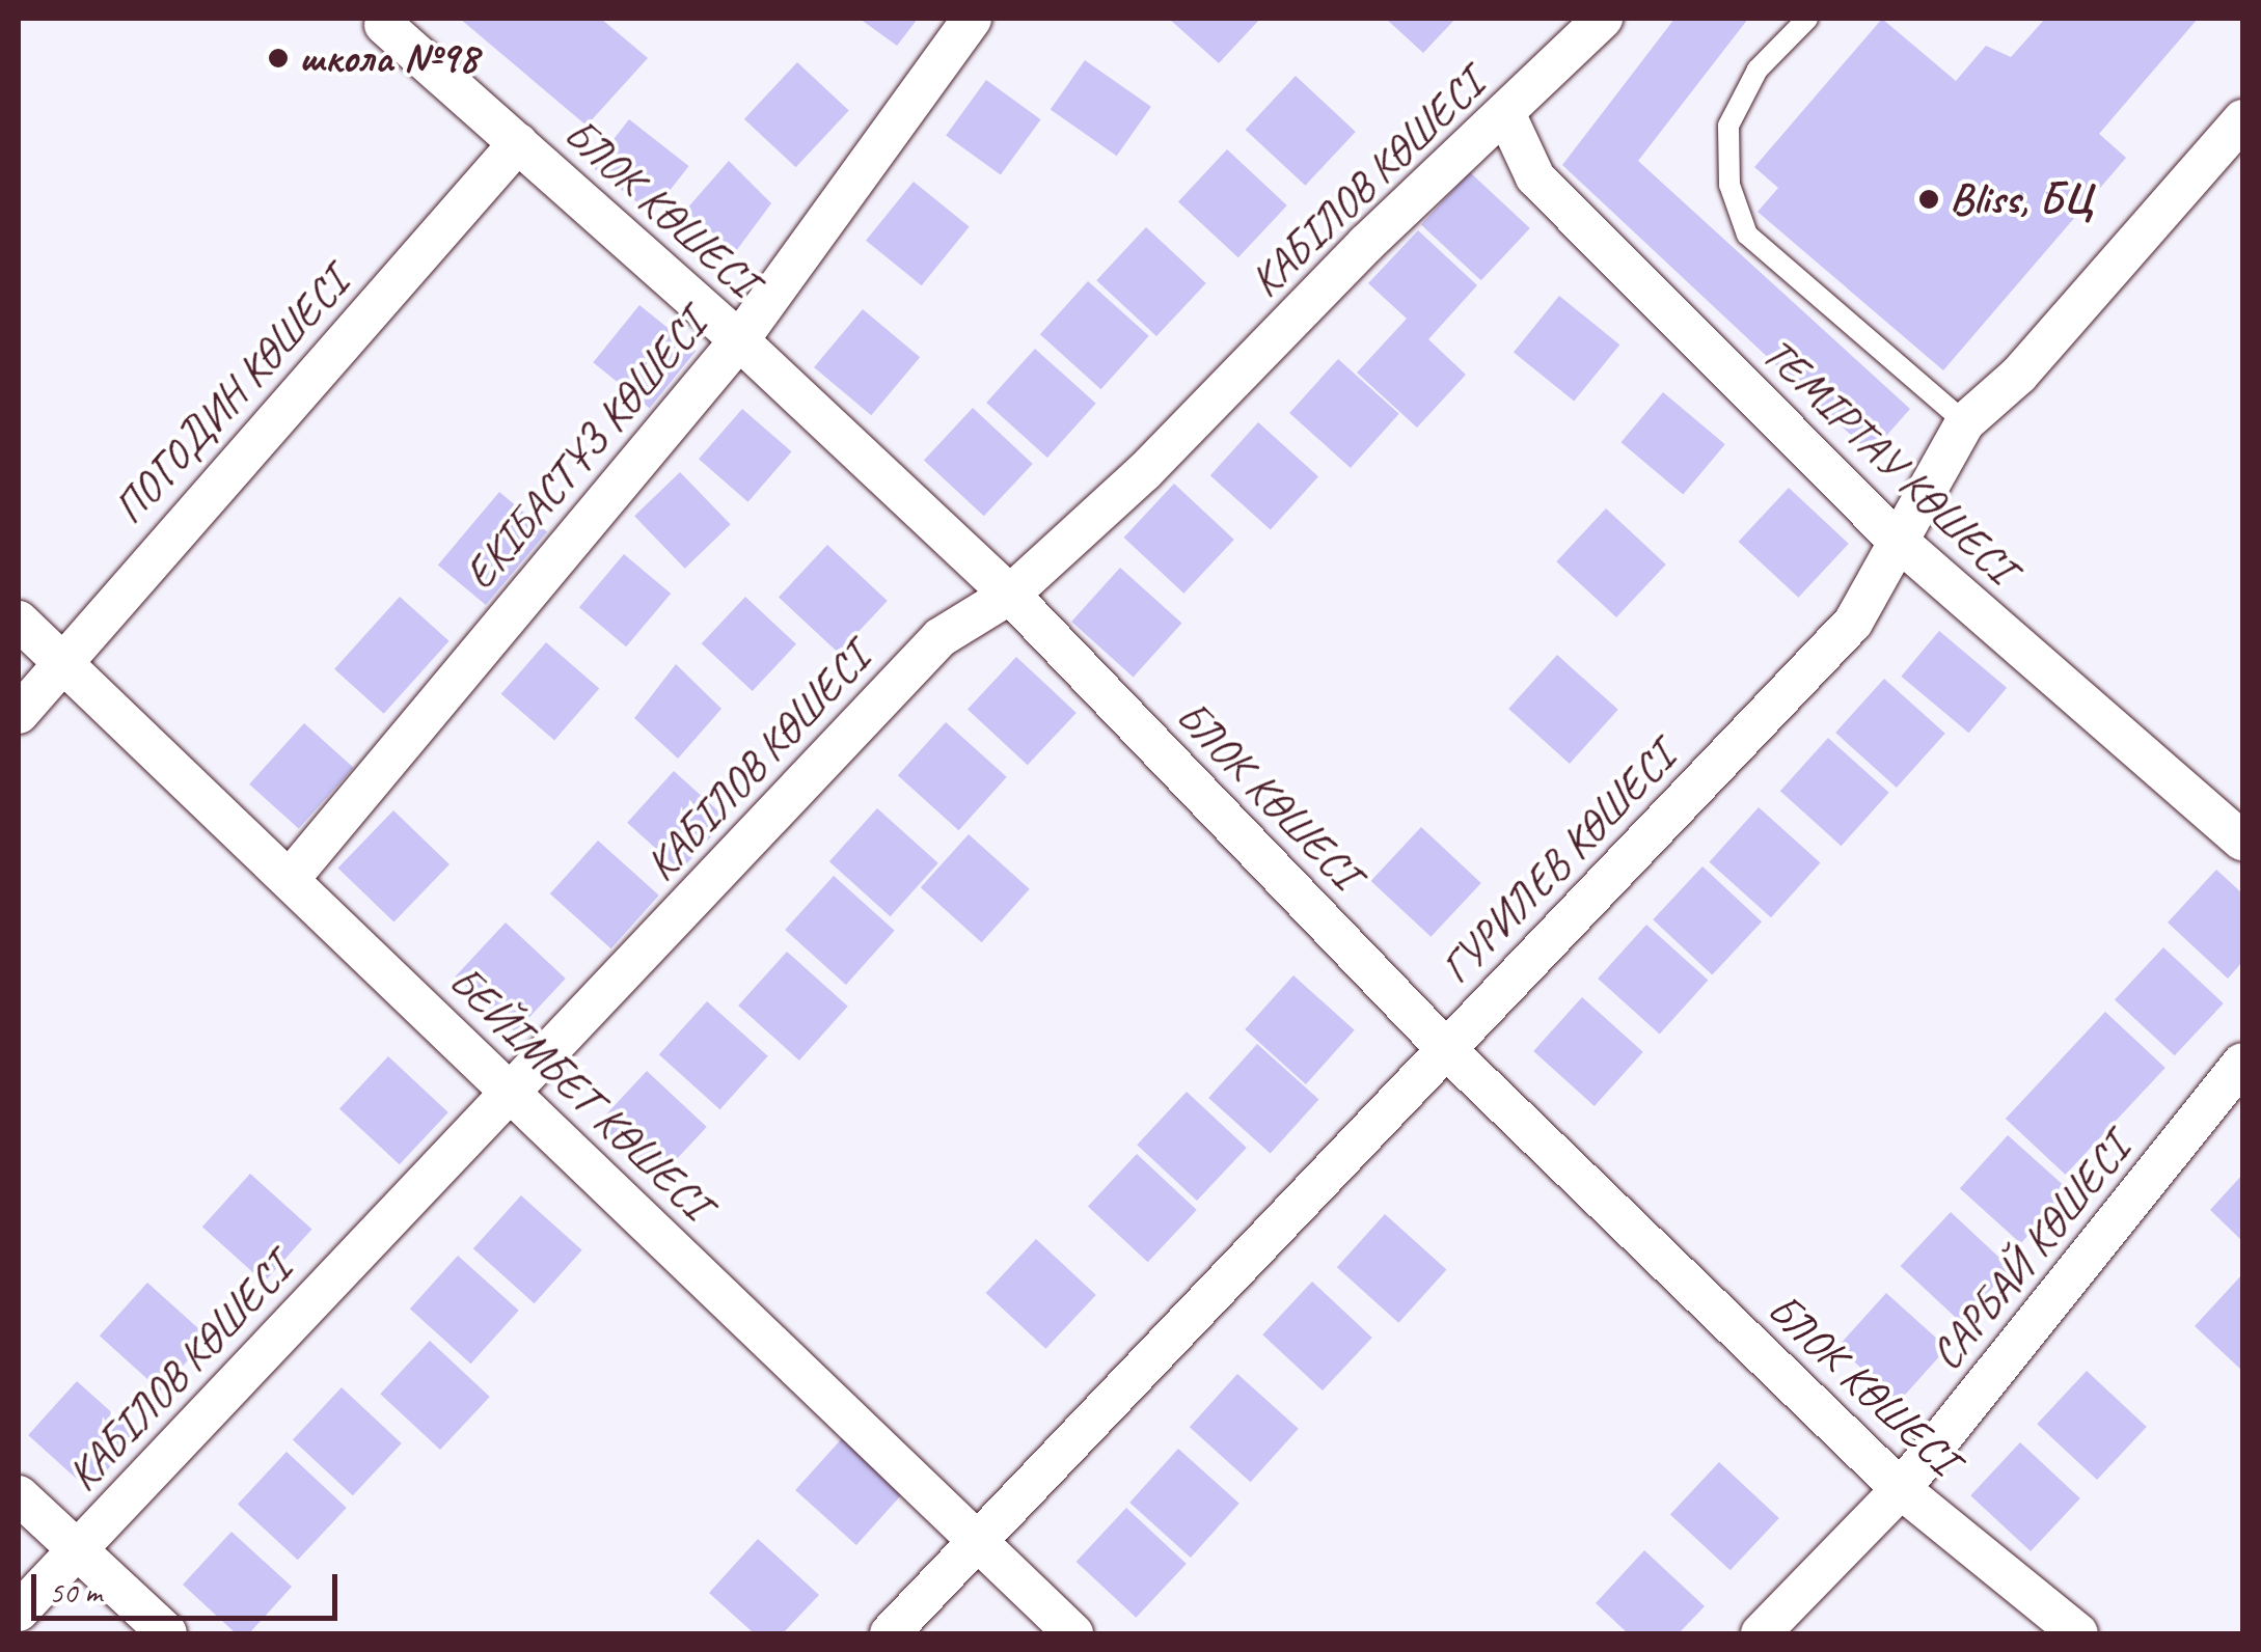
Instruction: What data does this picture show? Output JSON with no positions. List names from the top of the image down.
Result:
{
  "streets": {
    "street": [
      "КАБІЛОВ КӨШЕСІ",
      "БЛОК КӨШЕСІ",
      "ПОГОДИН КӨШЕСІ",
      "ЕКІБАСТҰЗ КӨШЕСІ",
      "ТЕМІРТАУ КӨШЕСІ",
      "ГУРИЛЕВ КӨШЕСІ",
      "БЕЙІМБЕТ КӨШЕСІ",
      "САРБАЙ КӨШЕСІ"
    ]
  },
  "crossings": [
    ["КАБІЛОВ КӨШЕСІ", "БЛОК КӨШЕСІ"],
    ["КАБІЛОВ КӨШЕСІ", "ТЕМІРТАУ КӨШЕСІ"],
    ["КАБІЛОВ КӨШЕСІ", "БЕЙІМБЕТ КӨШЕСІ"],
    ["БЛОК КӨШЕСІ", "ПОГОДИН КӨШЕСІ"],
    ["БЛОК КӨШЕСІ", "ЕКІБАСТҰЗ КӨШЕСІ"],
    ["БЛОК КӨШЕСІ", "ГУРИЛЕВ КӨШЕСІ"],
    ["БЛОК КӨШЕСІ", "САРБАЙ КӨШЕСІ"],
    ["ПОГОДИН КӨШЕСІ", "БЕЙІМБЕТ КӨШЕСІ"],
    ["ЕКІБАСТҰЗ КӨШЕСІ", "БЕЙІМБЕТ КӨШЕСІ"],
    ["ТЕМІРТАУ КӨШЕСІ", "ГУРИЛЕВ КӨШЕСІ"],
    ["ГУРИЛЕВ КӨШЕСІ", "БЕЙІМБЕТ КӨШЕСІ"]
  ],
  "places": ["школа №98", "Bliss, БЦ"],
  "scale_bar": "50 m"
}
